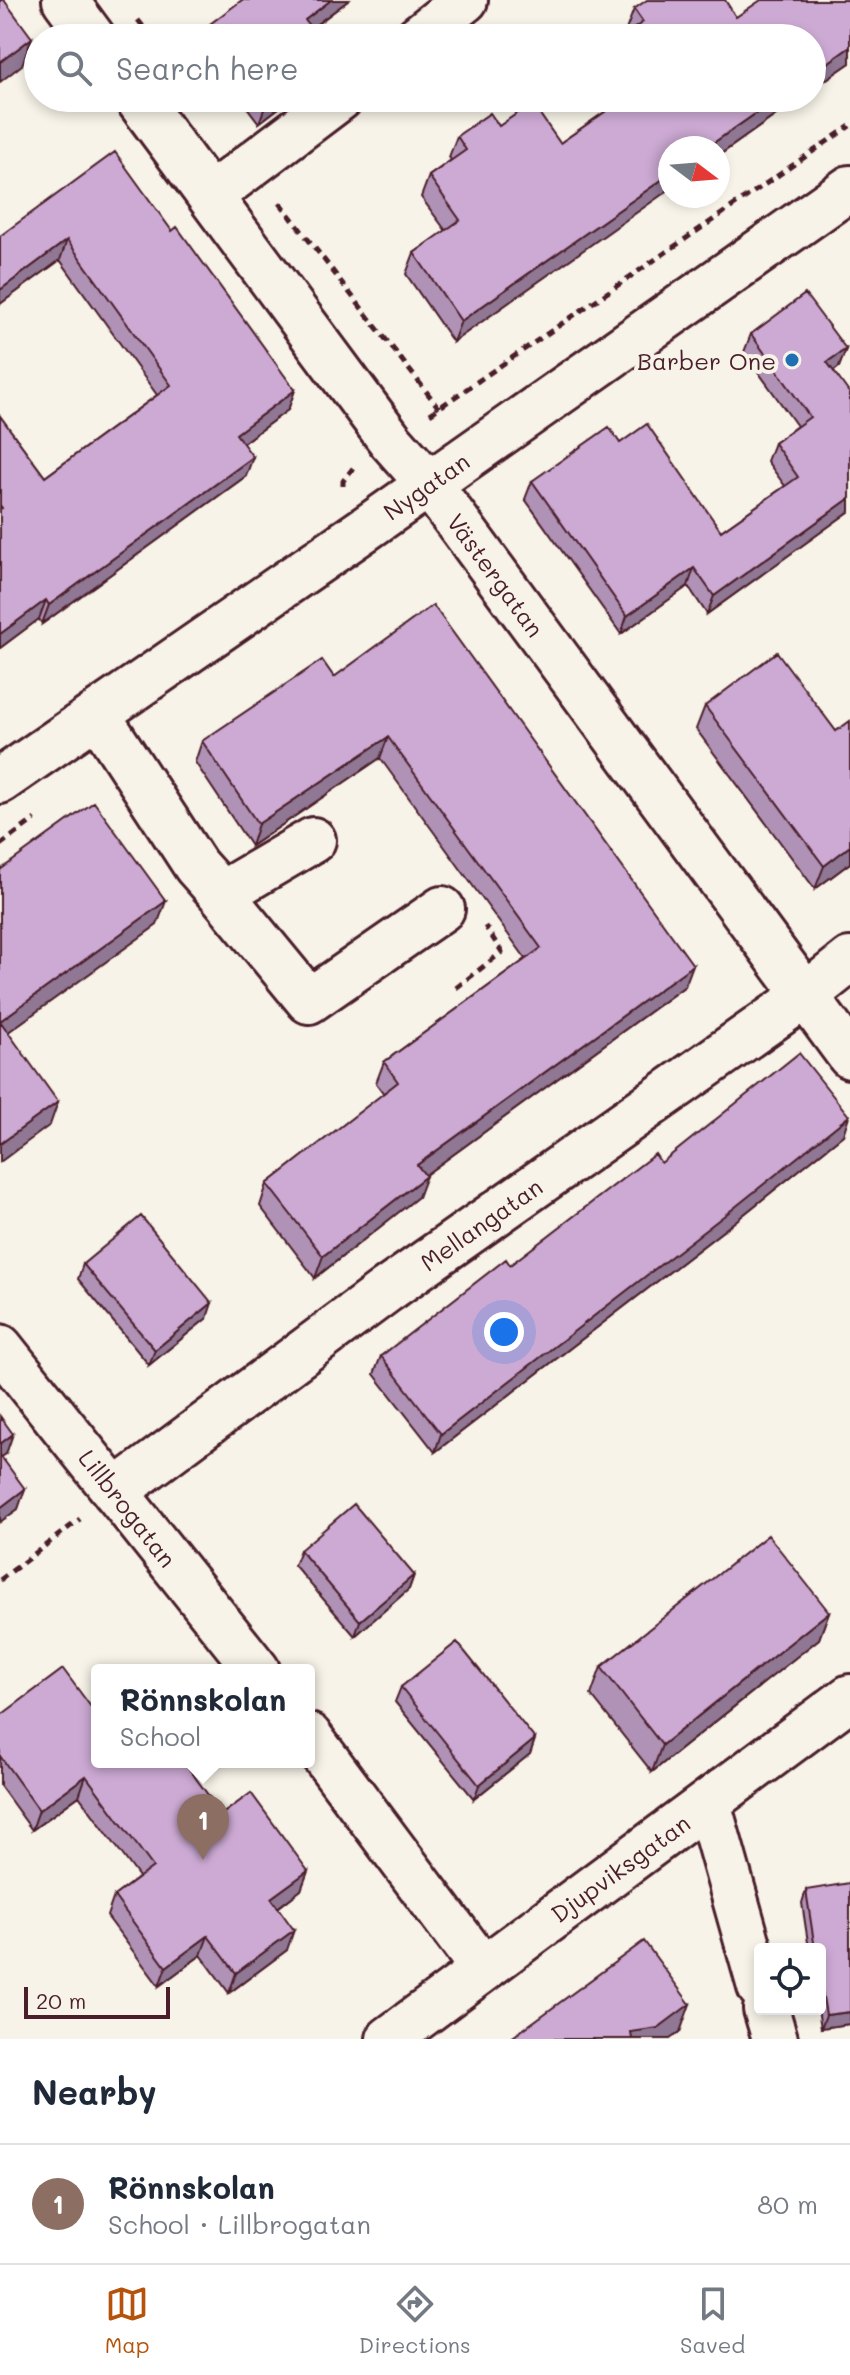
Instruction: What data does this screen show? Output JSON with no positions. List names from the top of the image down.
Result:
{
  "streets": {
    "street": [
      "Nygatan",
      "Västergatan",
      "Mellangatan",
      "Lillbrogatan",
      "Djupviksgatan"
    ]
  },
  "crossings": [
    ["Nygatan", "Västergatan"],
    ["Västergatan", "Mellangatan"],
    ["Mellangatan", "Lillbrogatan"]
  ],
  "places": ["Barber One"],
  "scale_bar": "20 m",
  "north": "right",
  "page": {
    "search": "Search here",
    "popup": ["Rönnskolan", "School"],
    "pins": "1",
    "scale": "20 m",
    "heading": "Nearby",
    "list": [
      {
        "mark": "1",
        "name": "Rönnskolan",
        "note": "School · Lillbrogatan",
        "value": "80 m"
      }
    ],
    "nav": ["Map", "Directions", "Saved"]
  }
}
